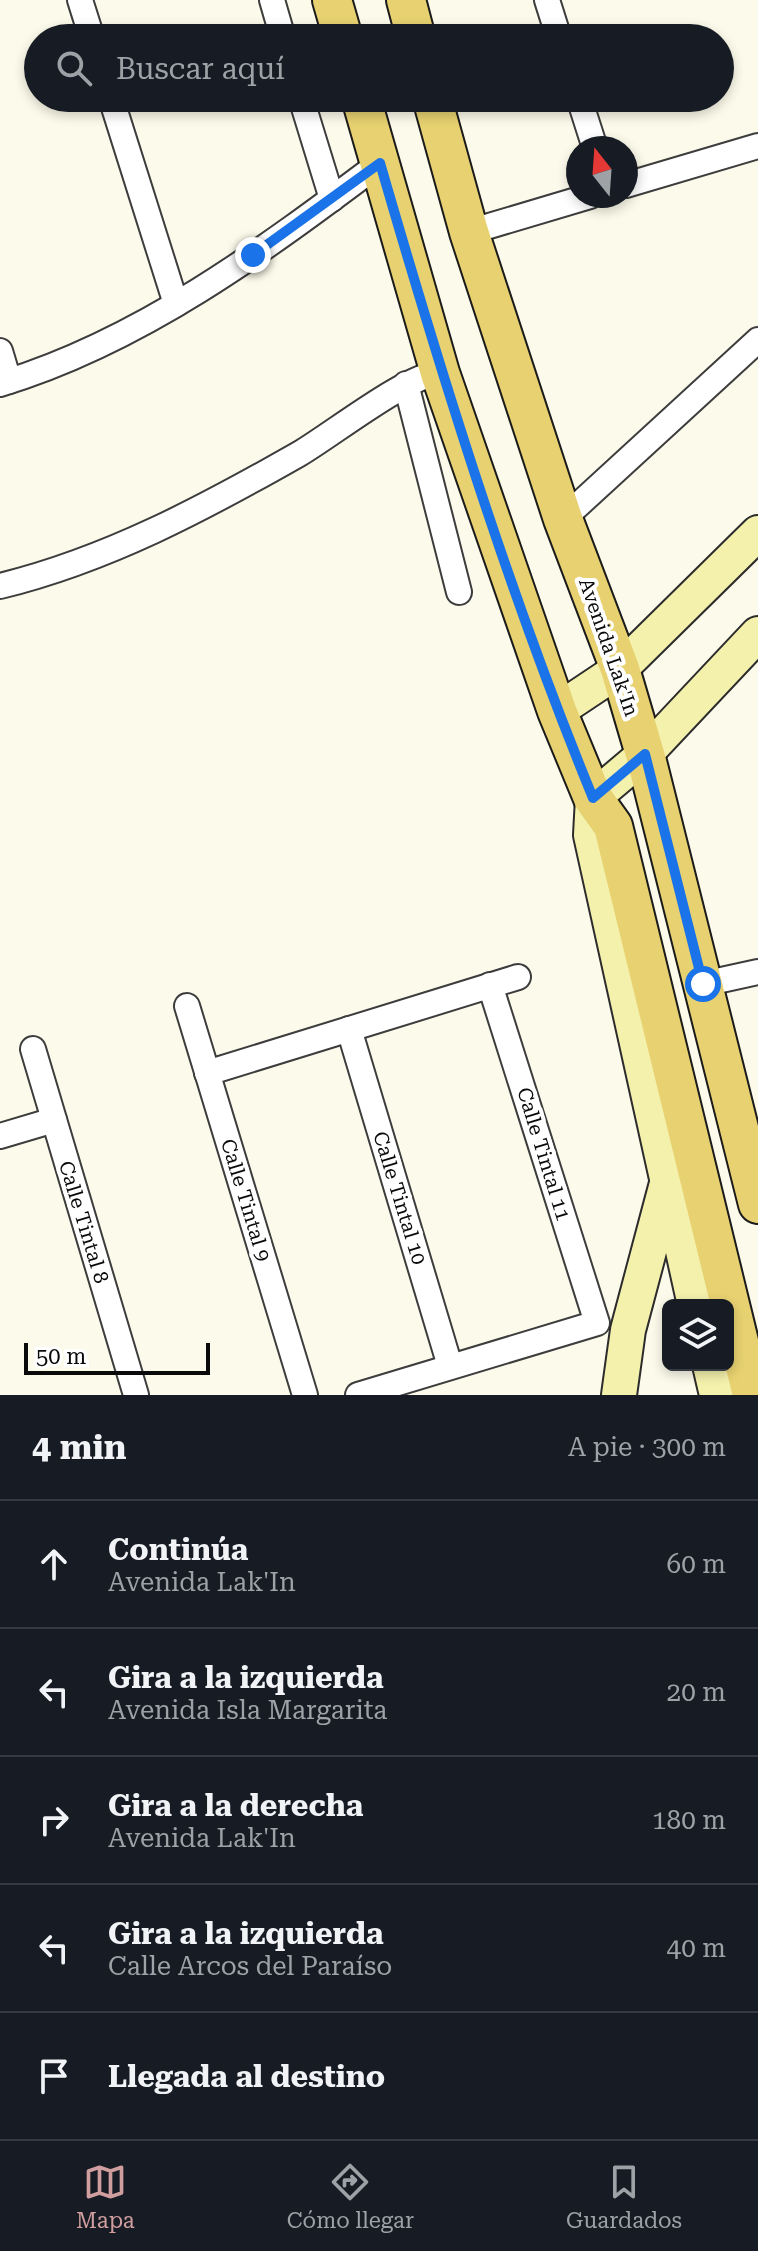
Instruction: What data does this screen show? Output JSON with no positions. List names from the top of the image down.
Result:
{
  "streets": {
    "main road": ["Avenida Lak'In"],
    "street": [
      "Calle Tintal 11",
      "Calle Tintal 10",
      "Calle Tintal 9",
      "Calle Tintal 8"
    ]
  },
  "crossings": [
    ["Calle Tintal 11", "Calle Tintal 10"]
  ],
  "scale_bar": "50 m",
  "north": "top",
  "page": {
    "search": "Buscar aquí",
    "scale": "50 m",
    "heading": ["4 min", "A pie · 300 m"],
    "list": [
      ["Continúa", "Avenida Lak'In", "60 m"],
      ["Gira a la izquierda", "Avenida Isla Margarita", "20 m"],
      ["Gira a la derecha", "Avenida Lak'In", "180 m"],
      ["Gira a la izquierda", "Calle Arcos del Paraíso", "40 m"],
      "Llegada al destino"
    ],
    "nav": ["Mapa", "Cómo llegar", "Guardados"]
  }
}
